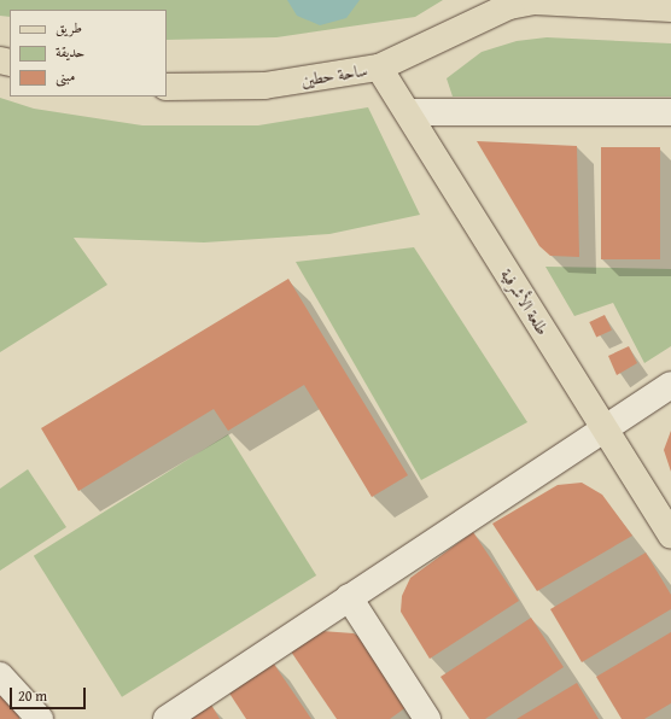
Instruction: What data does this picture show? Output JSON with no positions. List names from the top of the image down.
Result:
{
  "streets": {
    "main road": ["ساحة حطين", "طلعة الأشرفية"]
  },
  "crossings": [
    ["ساحة حطين", "طلعة الأشرفية"]
  ],
  "legend": ["طريق", "حديقة", "مبنى"],
  "scale_bar": "20 m"
}
